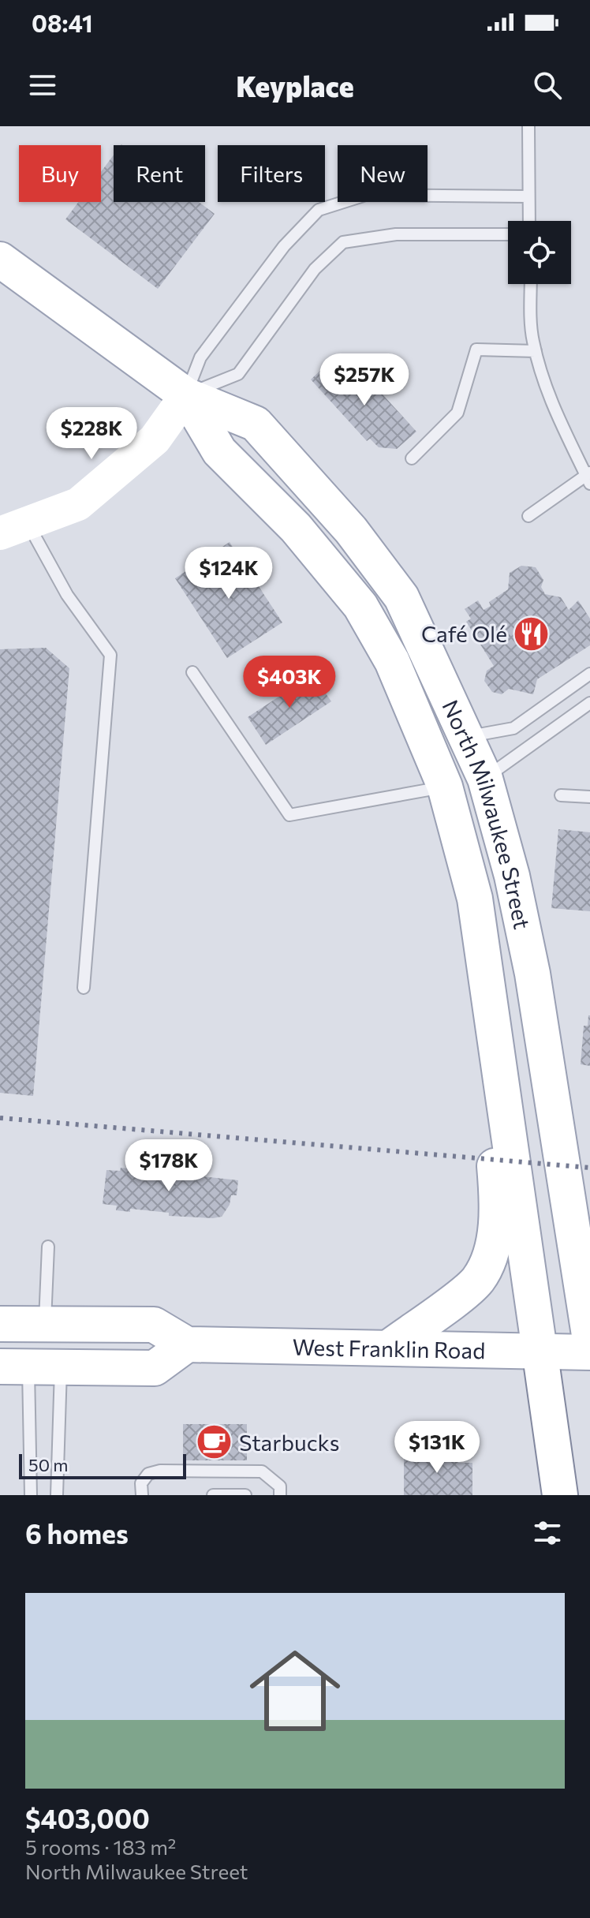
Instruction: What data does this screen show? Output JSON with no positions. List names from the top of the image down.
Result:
{
  "streets": {
    "main road": ["North Milwaukee Street", "West Franklin Road"]
  },
  "crossings": [
    ["North Milwaukee Street", "West Franklin Road"]
  ],
  "places": {
    "restaurant": ["Café Olé"],
    "cafe": ["Starbucks"]
  },
  "scale_bar": "50 m",
  "page": {
    "status": "08:41",
    "header": "Keyplace",
    "chip": [
      "Buy",
      "Rent",
      "Filters",
      "New"
    ],
    "price": [
      "$257K",
      "$228K",
      "$124K",
      "$403K",
      "$178K",
      "$131K"
    ],
    "scale": "50 m",
    "heading": "6 homes",
    "list": [
      {
        "name": "$403,000",
        "note": "5 rooms · 183 m² · North Milwaukee Street"
      }
    ]
  }
}
